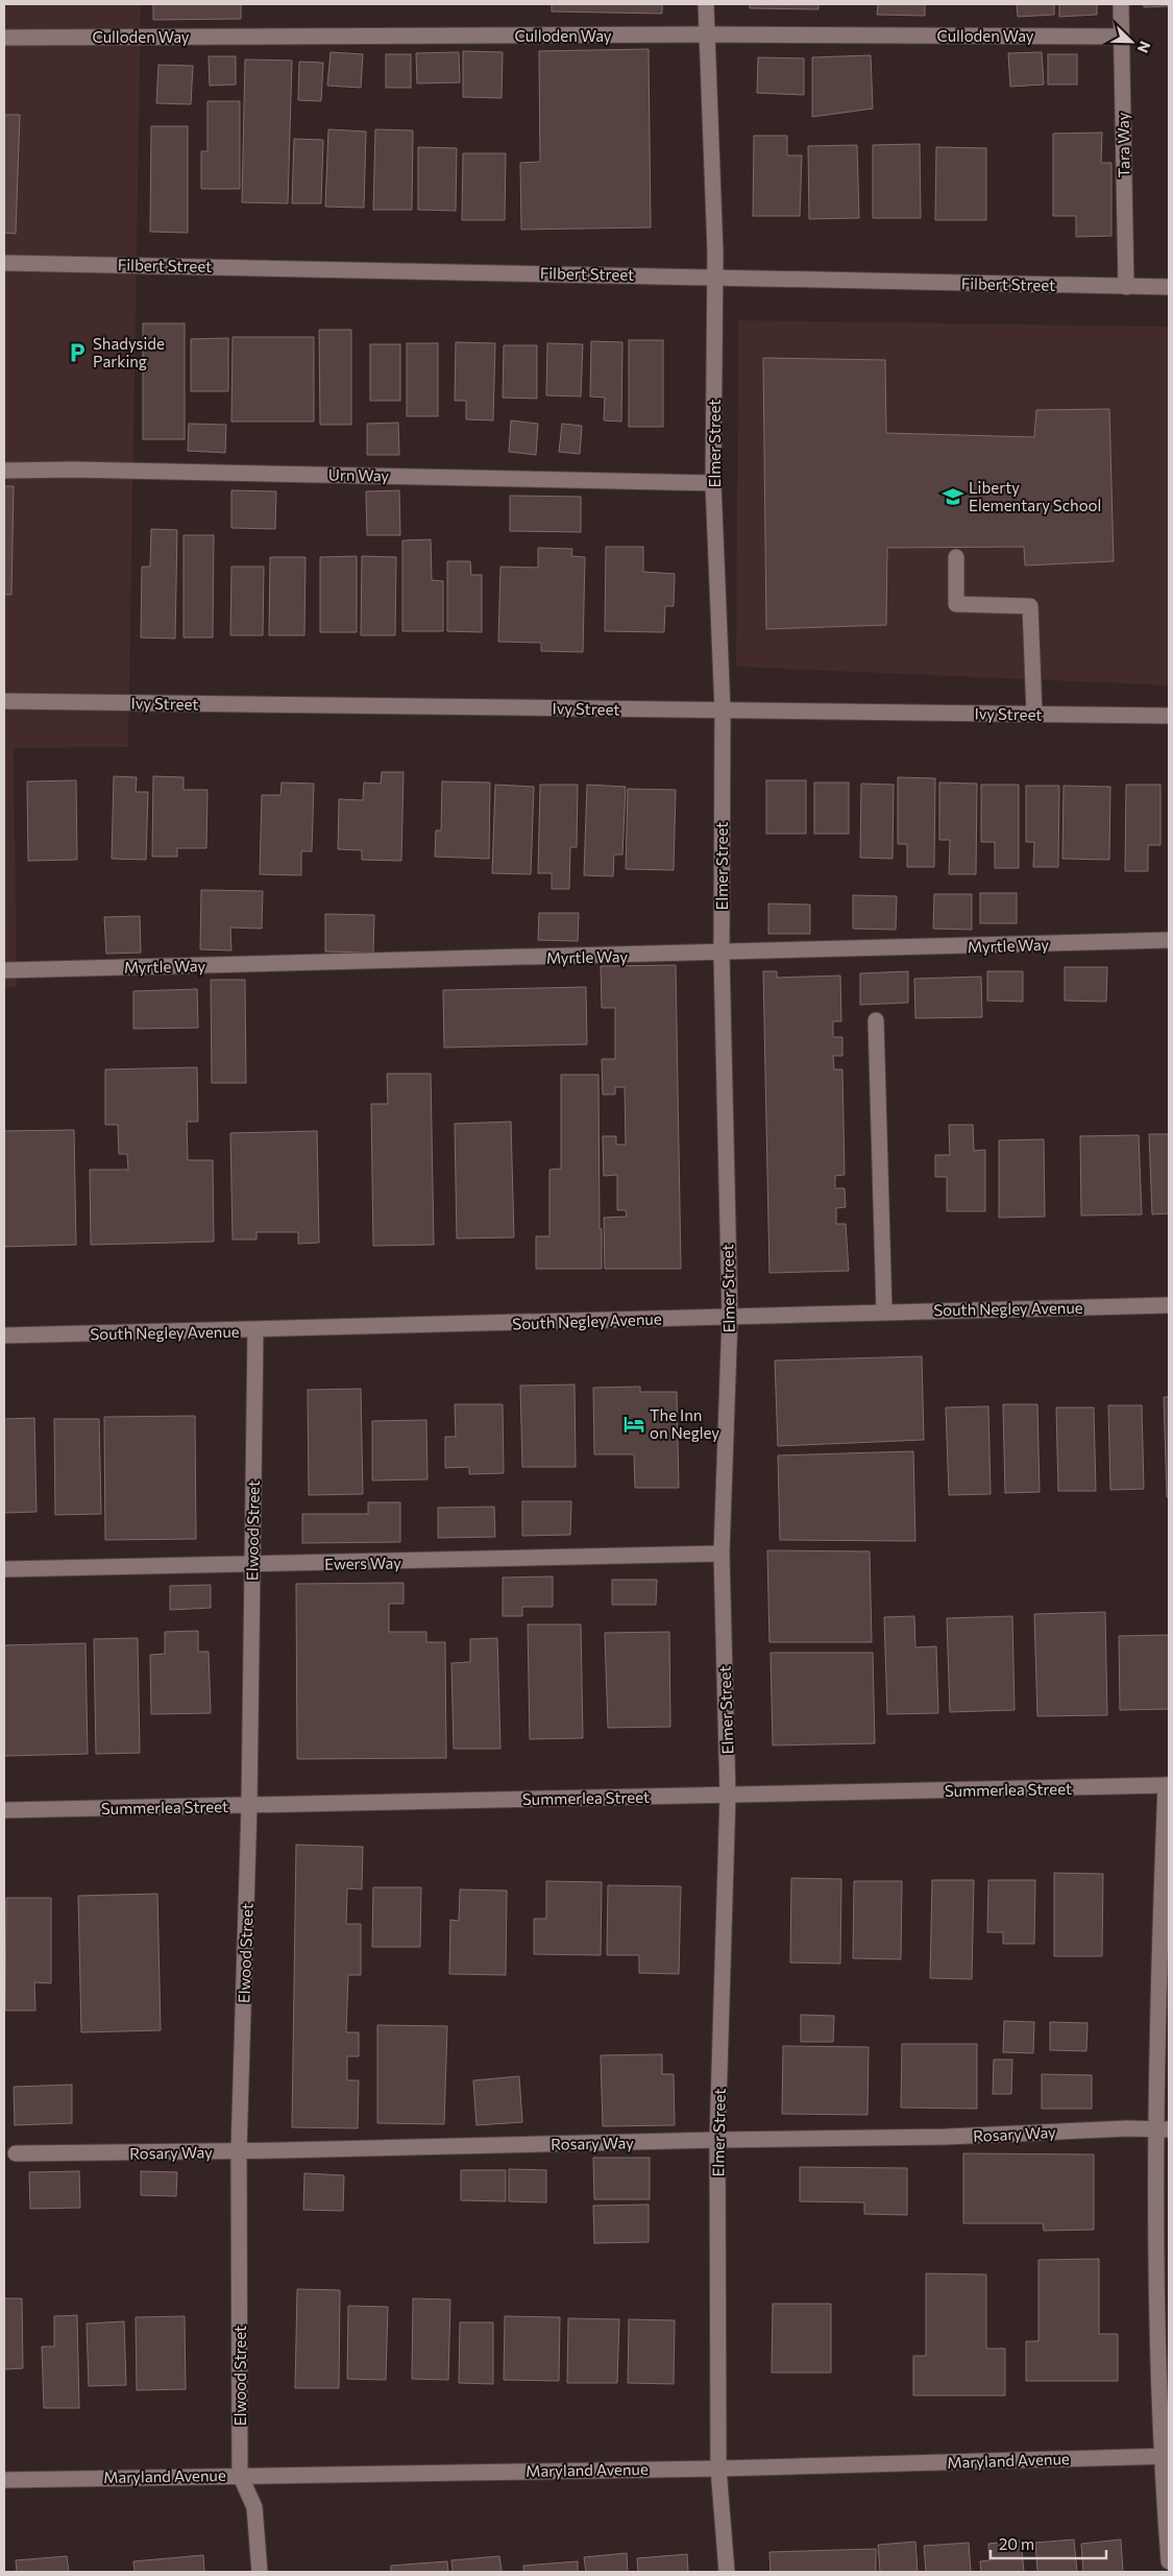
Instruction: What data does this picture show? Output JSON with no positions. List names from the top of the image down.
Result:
{
  "streets": {
    "street": [
      "Culloden Way",
      "Tara Way",
      "Filbert Street",
      "Elmer Street",
      "Urn Way",
      "Ivy Street",
      "Myrtle Way",
      "South Negley Avenue",
      "Elwood Street",
      "Ewers Way",
      "Summerlea Street",
      "Rosary Way",
      "Maryland Avenue"
    ]
  },
  "crossings": [
    ["Culloden Way", "Tara Way"],
    ["Culloden Way", "Elmer Street"],
    ["Tara Way", "Filbert Street"],
    ["Filbert Street", "Elmer Street"],
    ["Elmer Street", "Urn Way"],
    ["Elmer Street", "Ivy Street"],
    ["Elmer Street", "Myrtle Way"],
    ["Elmer Street", "South Negley Avenue"],
    ["Elmer Street", "Ewers Way"],
    ["Elmer Street", "Summerlea Street"],
    ["Elmer Street", "Rosary Way"],
    ["Elmer Street", "Maryland Avenue"],
    ["South Negley Avenue", "Elwood Street"],
    ["Elwood Street", "Ewers Way"],
    ["Elwood Street", "Summerlea Street"],
    ["Elwood Street", "Rosary Way"],
    ["Elwood Street", "Maryland Avenue"]
  ],
  "places": {
    "parking": ["Shadyside Parking"],
    "school or university": ["Liberty Elementary School"],
    "hotel": ["The Inn on Negley"]
  },
  "scale_bar": "20 m",
  "north": "bottom right"
}
